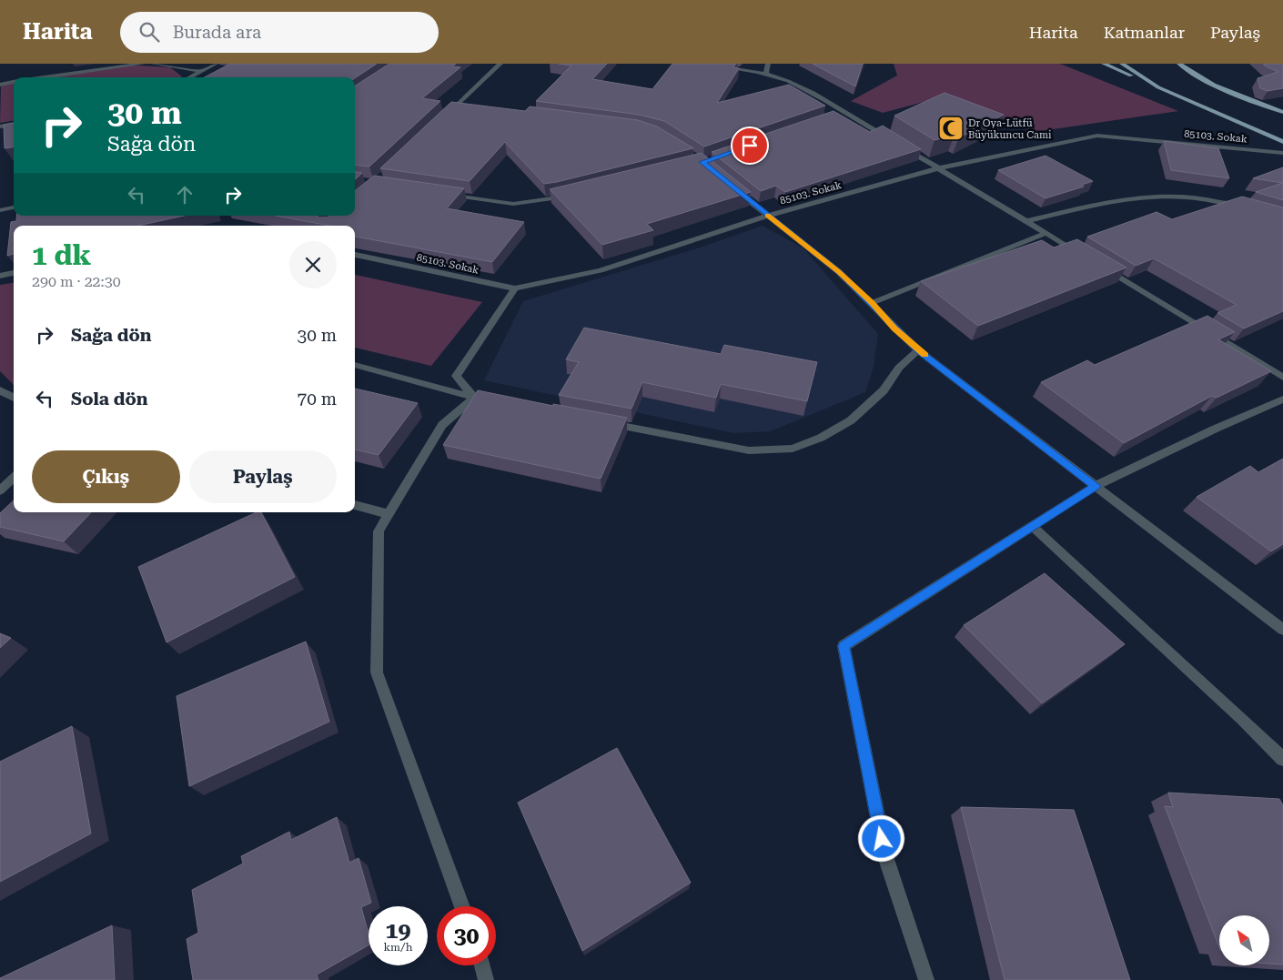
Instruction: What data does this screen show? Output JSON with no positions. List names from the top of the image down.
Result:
{
  "streets": {
    "street": ["85103. Sokak"]
  },
  "places": {
    "mosque": ["Dr Oya-Lütfü Büyükuncu Cami"]
  },
  "north": "top left",
  "page": {
    "header": "Harita",
    "search": "Burada ara",
    "nav": ["Harita", "Katmanlar", "Paylaş"],
    "turn": ["30 m", "Sağa dön"],
    "heading": ["1 dk", "290 m · 22:30"],
    "list": [
      {
        "name": "Sağa dön",
        "value": "30 m"
      },
      {
        "name": "Sola dön",
        "value": "70 m"
      }
    ],
    "buttons": ["Çıkış", "Paylaş"],
    "speed": "19 km/h",
    "limit": "30"
  }
}
